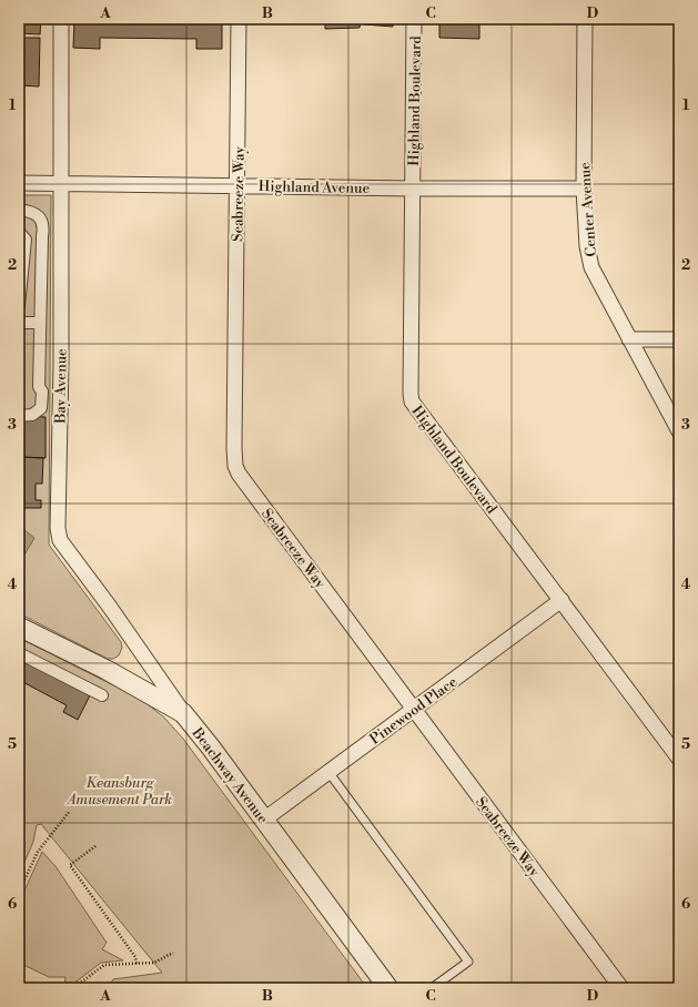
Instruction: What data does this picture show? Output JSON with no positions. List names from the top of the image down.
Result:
{
  "streets": {
    "street": [
      "Highland Boulevard",
      "Highland Avenue",
      "Seabreeze Way",
      "Center Avenue",
      "Bay Avenue",
      "Pinewood Place",
      "Beachway Avenue"
    ]
  },
  "crossings": [
    ["Highland Boulevard", "Highland Avenue"],
    ["Highland Boulevard", "Pinewood Place"],
    ["Highland Avenue", "Seabreeze Way"],
    ["Highland Avenue", "Center Avenue"],
    ["Highland Avenue", "Bay Avenue"],
    ["Seabreeze Way", "Pinewood Place"],
    ["Bay Avenue", "Beachway Avenue"],
    ["Pinewood Place", "Beachway Avenue"]
  ],
  "parks": ["Keansburg Amusement Park"],
  "grid": {
    "columns": [
      "A",
      "B",
      "C",
      "D"
    ],
    "rows": [
      "1",
      "2",
      "3",
      "4",
      "5",
      "6"
    ]
  }
}
